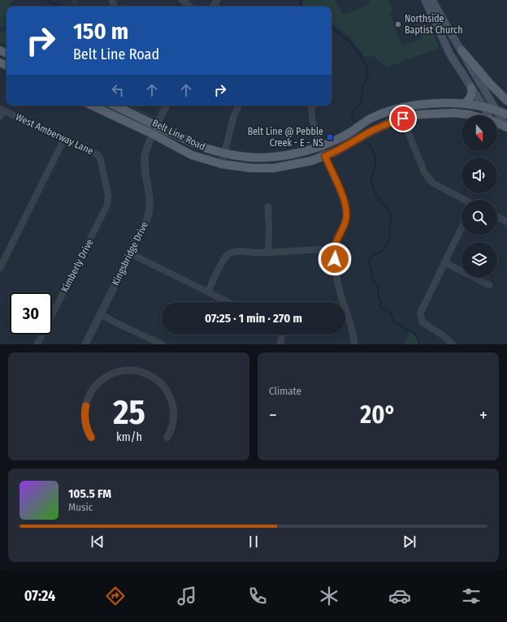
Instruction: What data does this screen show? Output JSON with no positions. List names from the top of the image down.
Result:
{
  "streets": {
    "main road": ["Belt Line Road"],
    "street": ["West Amberway Lane", "Kingsbridge Drive", "Kimberly Drive"]
  },
  "crossings": [
    ["West Amberway Lane", "Kimberly Drive"],
    ["Belt Line Road", "Kingsbridge Drive"]
  ],
  "places": {
    "other": ["Northside Baptist Church"],
    "transit": ["Belt Line @ Pebble Creek - E - NS"]
  },
  "north": "bottom",
  "page": {
    "turn": ["150 m", "Belt Line Road"],
    "limit": "30",
    "trip": "07:25 · 1 min · 270 m",
    "tile": "Climate",
    "heat": ["−", "20°", "+"],
    "song": ["105.5 FM", "Music"],
    "tabs": "07:24",
    "gauge": ["25", "km/h"]
  }
}
